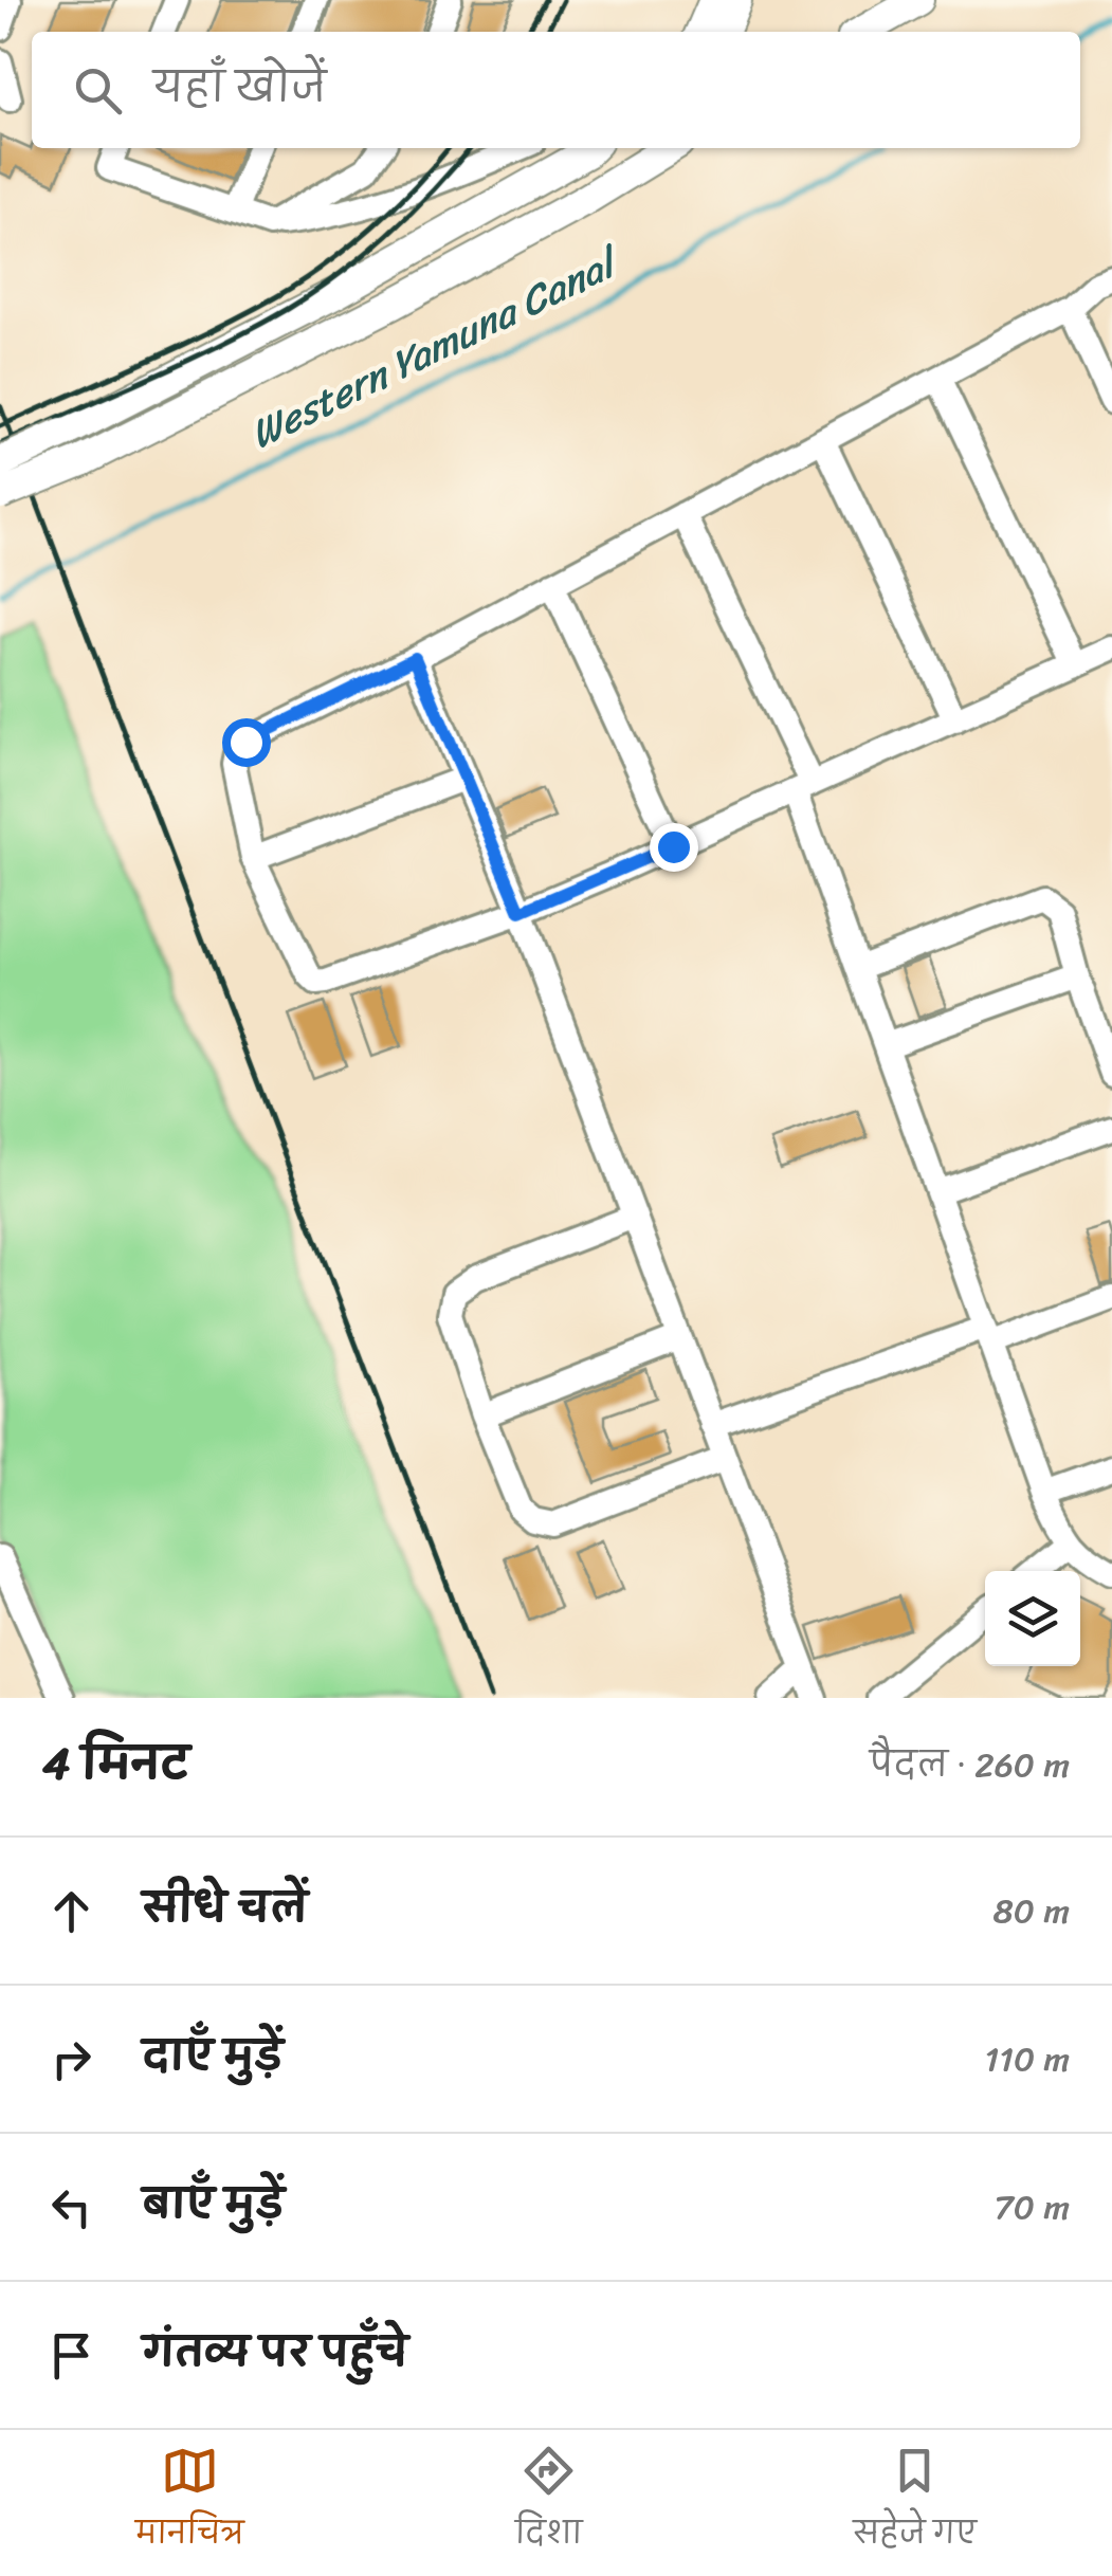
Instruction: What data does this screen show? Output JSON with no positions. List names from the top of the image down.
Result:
{
  "water": ["Western Yamuna Canal"],
  "page": {
    "search": "यहाँ खोजें",
    "heading": ["4 मिनट", "पैदल · 260 m"],
    "list": [
      ["सीधे चलें", "80 m"],
      ["दाएँ मुड़ें", "110 m"],
      ["बाएँ मुड़ें", "70 m"],
      "गंतव्य पर पहुँचे"
    ],
    "nav": ["मानचित्र", "दिशा", "सहेजे गए"]
  }
}
